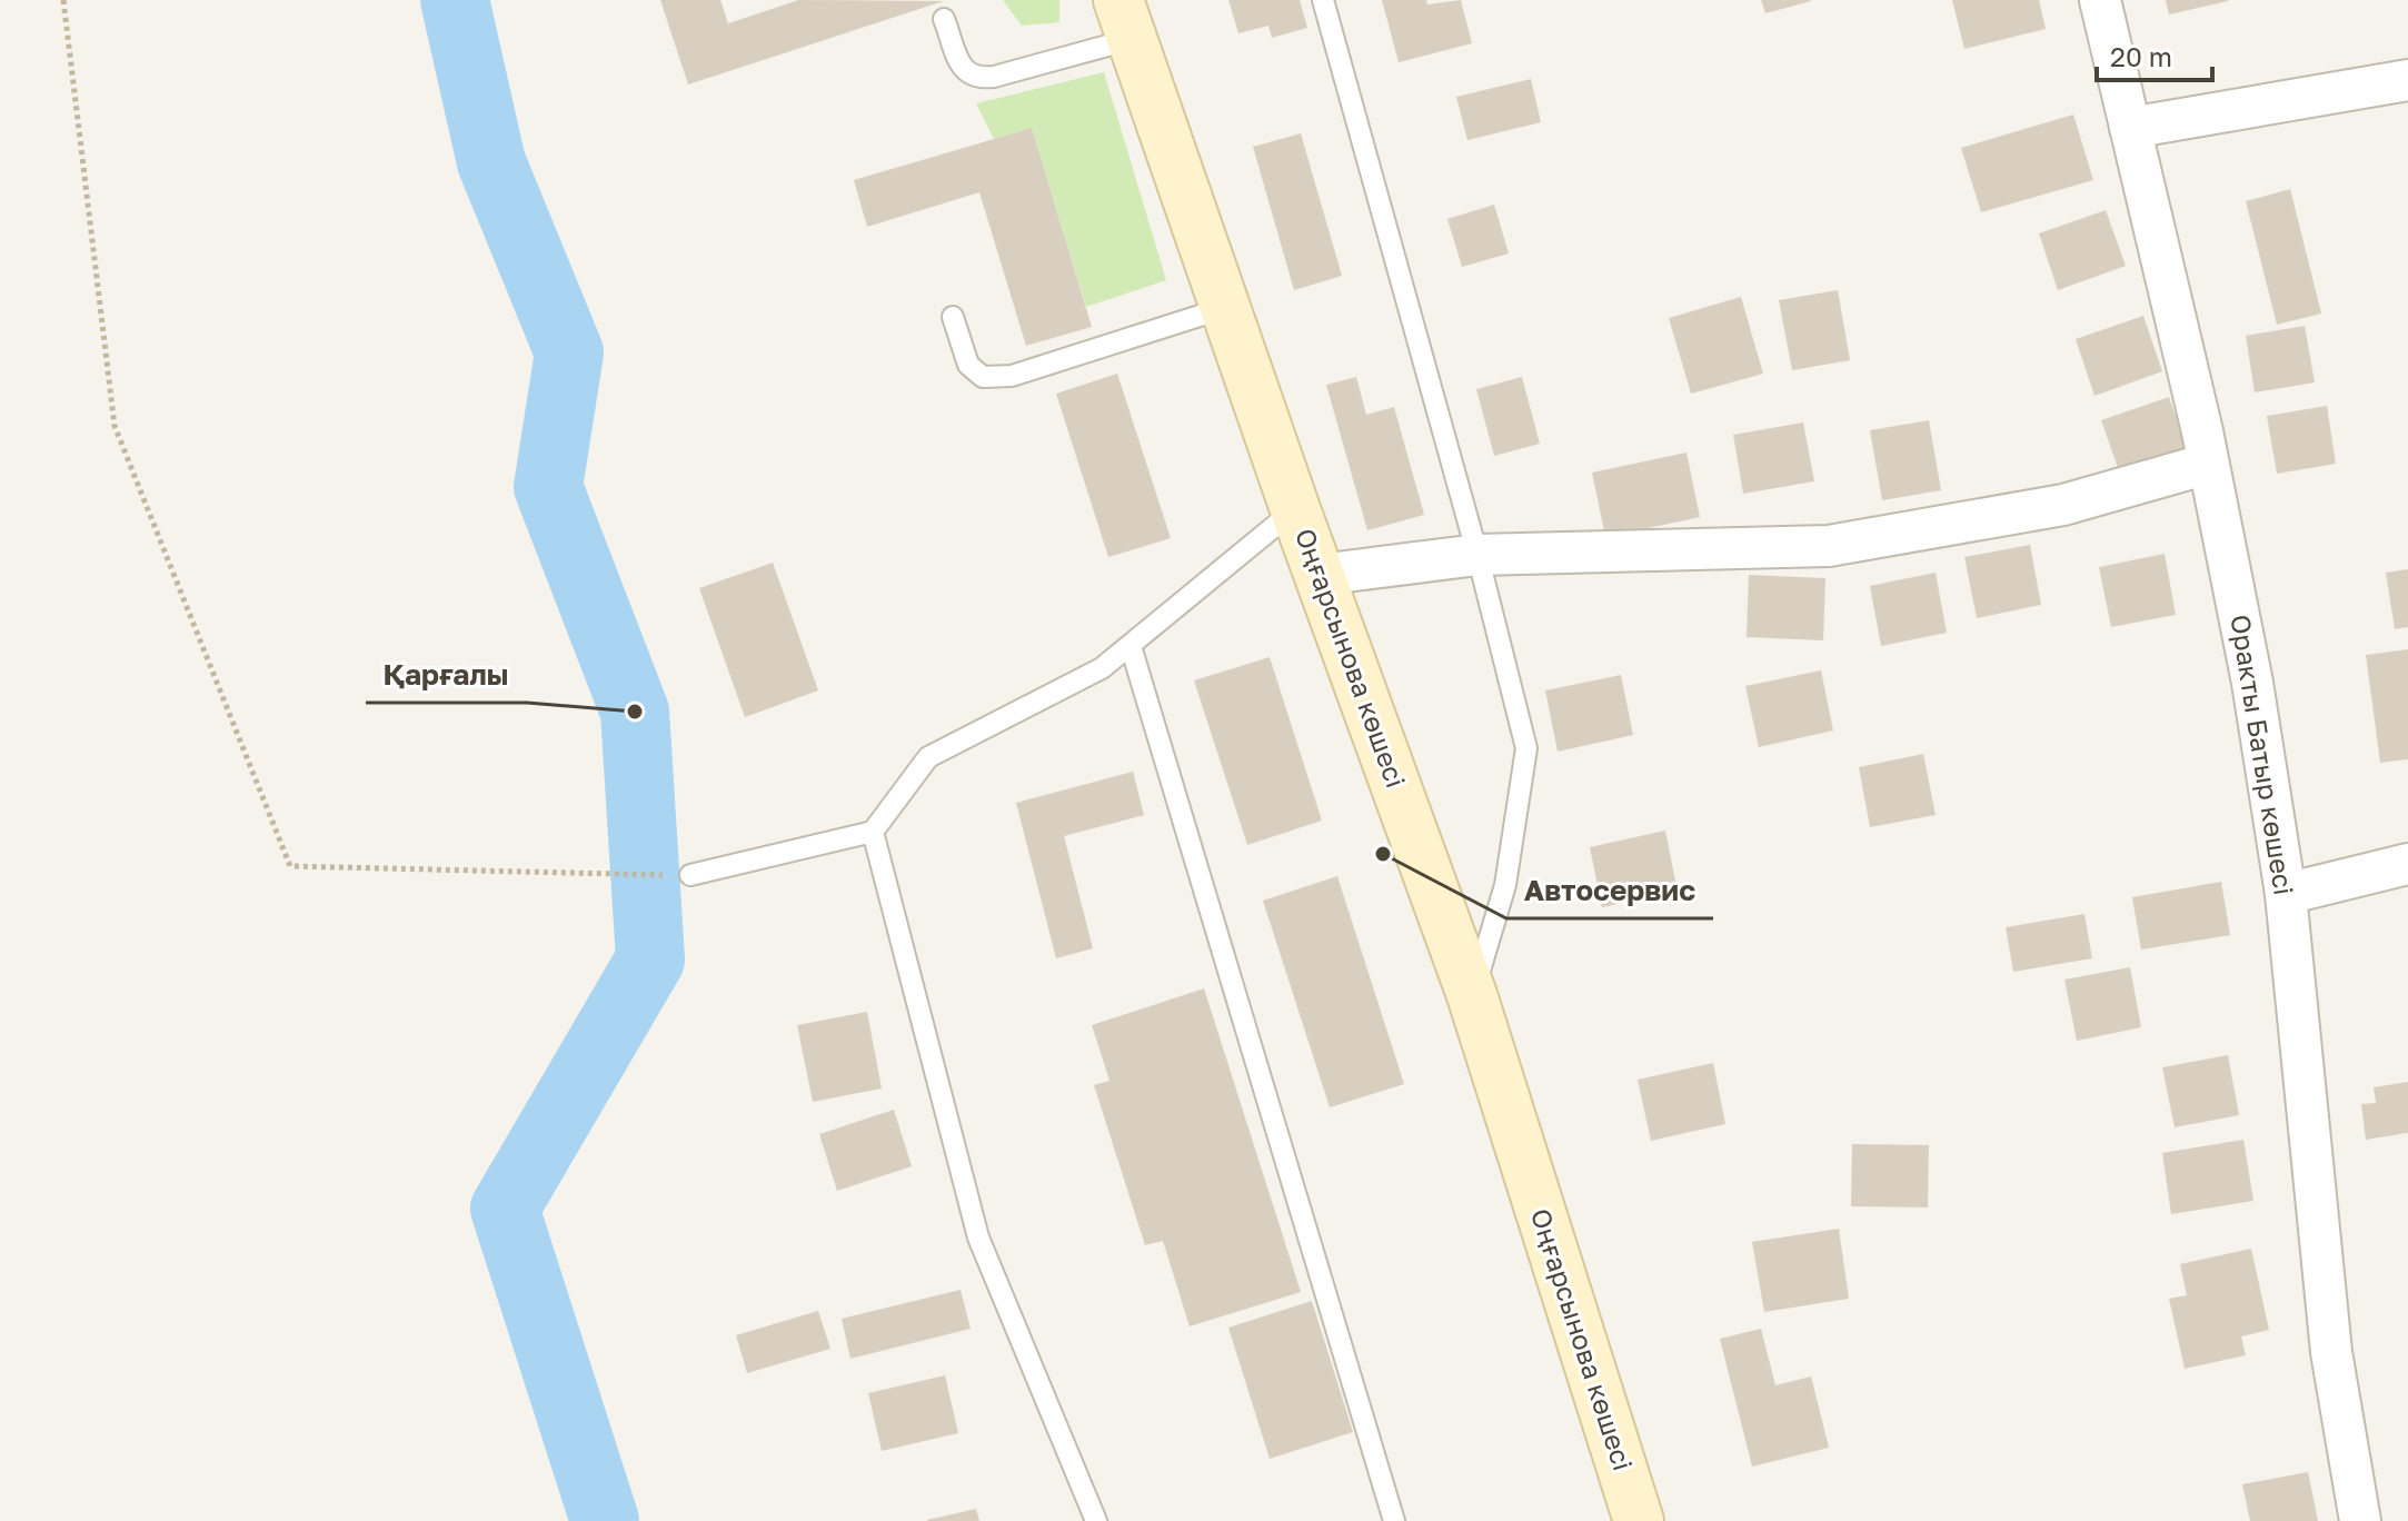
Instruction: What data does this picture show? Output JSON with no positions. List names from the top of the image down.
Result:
{
  "streets": {
    "main road": ["Оңғарсынова көшесі"],
    "street": ["Оракты Батыр көшесі"]
  },
  "places": ["Қарғалы", "Автосервис"],
  "scale_bar": "20 m"
}
